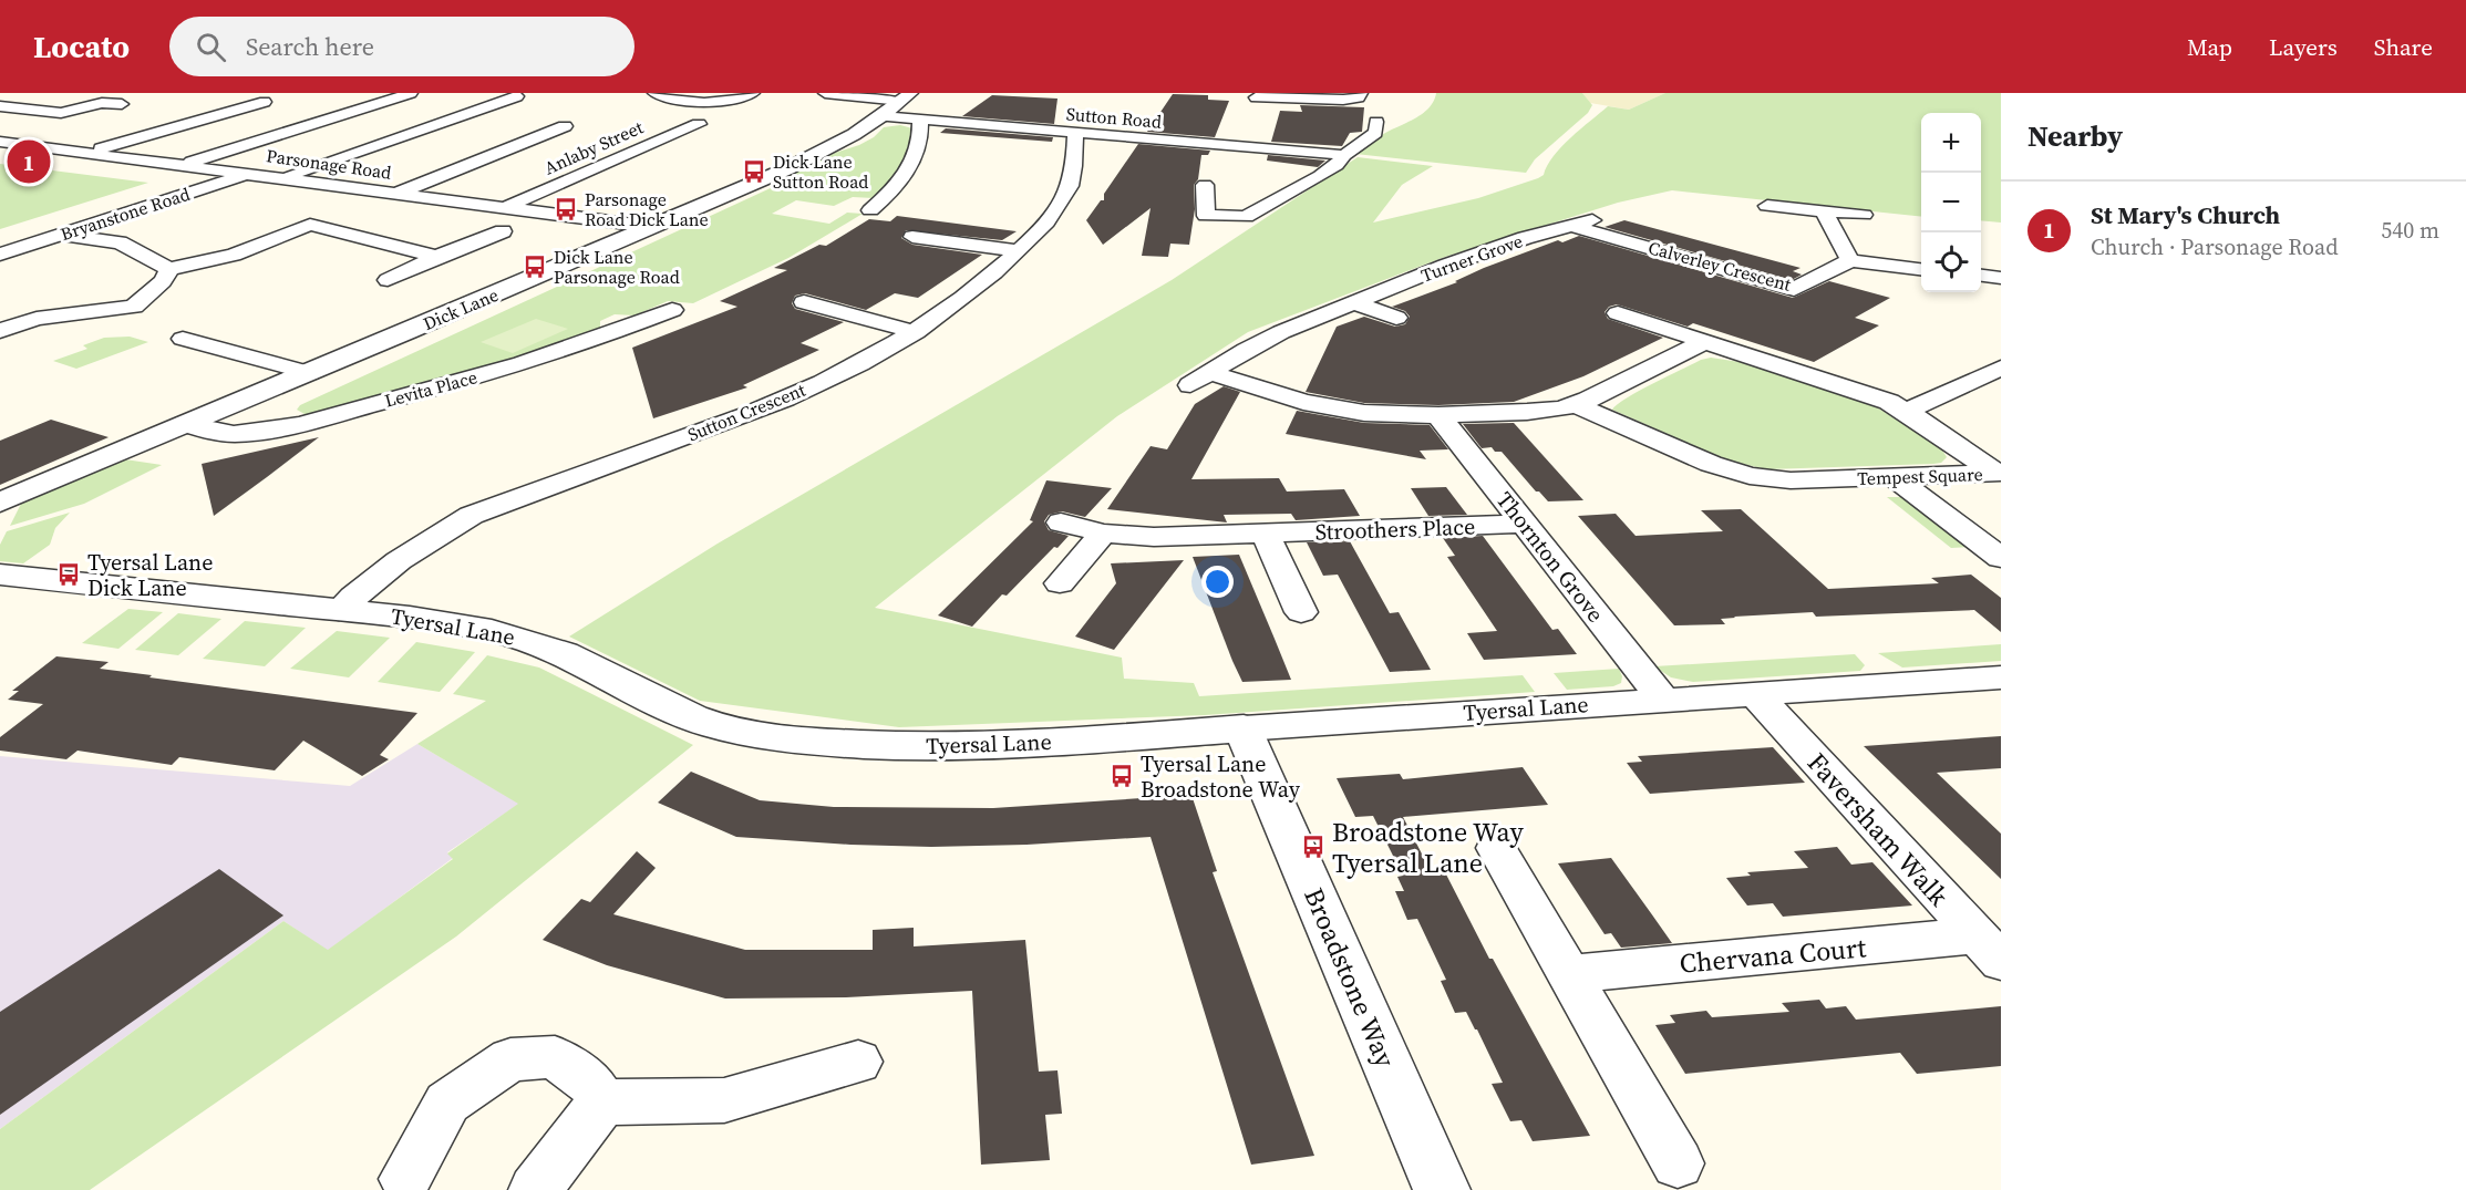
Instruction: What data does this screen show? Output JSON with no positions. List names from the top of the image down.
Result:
{
  "streets": {
    "street": [
      "Sutton Road",
      "Anlaby Street",
      "Parsonage Road",
      "Bryanstone Road",
      "Turner Grove",
      "Calverley Crescent",
      "Dick Lane",
      "Levita Place",
      "Sutton Crescent",
      "Tempest Square",
      "Stroothers Place",
      "Thornton Grove",
      "Tyersal Lane",
      "Faversham Walk",
      "Chervana Court",
      "Broadstone Way"
    ]
  },
  "crossings": [
    ["Sutton Road", "Dick Lane"],
    ["Sutton Road", "Sutton Crescent"],
    ["Anlaby Street", "Parsonage Road"],
    ["Parsonage Road", "Bryanstone Road"],
    ["Parsonage Road", "Dick Lane"],
    ["Turner Grove", "Calverley Crescent"],
    ["Turner Grove", "Thornton Grove"],
    ["Dick Lane", "Levita Place"],
    ["Sutton Crescent", "Tyersal Lane"],
    ["Stroothers Place", "Thornton Grove"],
    ["Thornton Grove", "Tyersal Lane"],
    ["Tyersal Lane", "Faversham Walk"],
    ["Tyersal Lane", "Broadstone Way"],
    ["Faversham Walk", "Chervana Court"]
  ],
  "places": {
    "bus stop": [
      "Dick Lane Sutton Road",
      "Parsonage Road Dick Lane",
      "Dick Lane Parsonage Road",
      "Tyersal Lane Dick Lane",
      "Tyersal Lane Broadstone Way",
      "Broadstone Way Tyersal Lane"
    ]
  },
  "page": {
    "header": "Locato",
    "search": "Search here",
    "nav": ["Map", "Layers", "Share"],
    "heading": "Nearby",
    "map_buttons": ["+", "−"],
    "pins": "1",
    "list": [
      {
        "mark": "1",
        "name": "St Mary's Church",
        "note": "Church · Parsonage Road",
        "value": "540 m"
      }
    ]
  }
}
